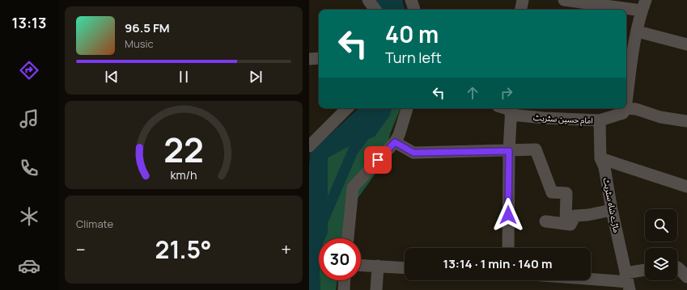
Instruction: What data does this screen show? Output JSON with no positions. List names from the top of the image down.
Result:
{
  "streets": {
    "street": ["امام حسین سٹریٹ", "ماڑے شاہ سٹریٹ"]
  },
  "crossings": [
    ["امام حسین سٹریٹ", "ماڑے شاہ سٹریٹ"]
  ],
  "page": {
    "tabs": "13:13",
    "turn": ["40 m", "Turn left"],
    "song": ["96.5 FM", "Music"],
    "tile": "Climate",
    "heat": ["−", "21.5°", "+"],
    "limit": "30",
    "trip": "13:14 · 1 min · 140 m",
    "gauge": ["22", "km/h"]
  }
}
